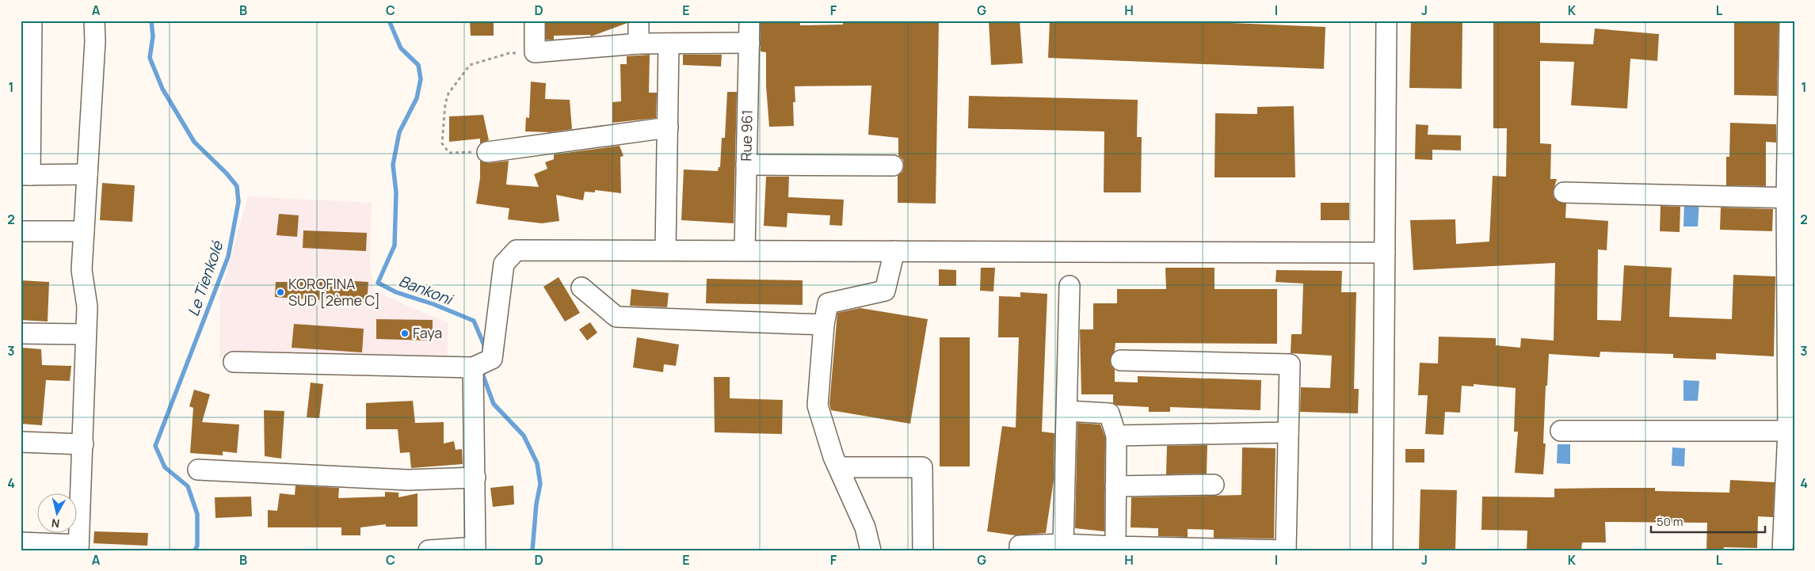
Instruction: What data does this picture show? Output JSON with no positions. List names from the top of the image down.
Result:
{
  "streets": {
    "street": ["Rue 961"]
  },
  "water": ["Le Tienkolé", "Bankoni"],
  "places": ["KOROFINA SUD [2ème C]", "Faya"],
  "scale_bar": "50 m",
  "north": "bottom",
  "grid": {
    "columns": [
      "A",
      "B",
      "C",
      "D",
      "E",
      "F",
      "G",
      "H",
      "I",
      "J",
      "K",
      "L"
    ],
    "rows": [
      "1",
      "2",
      "3",
      "4"
    ]
  }
}
